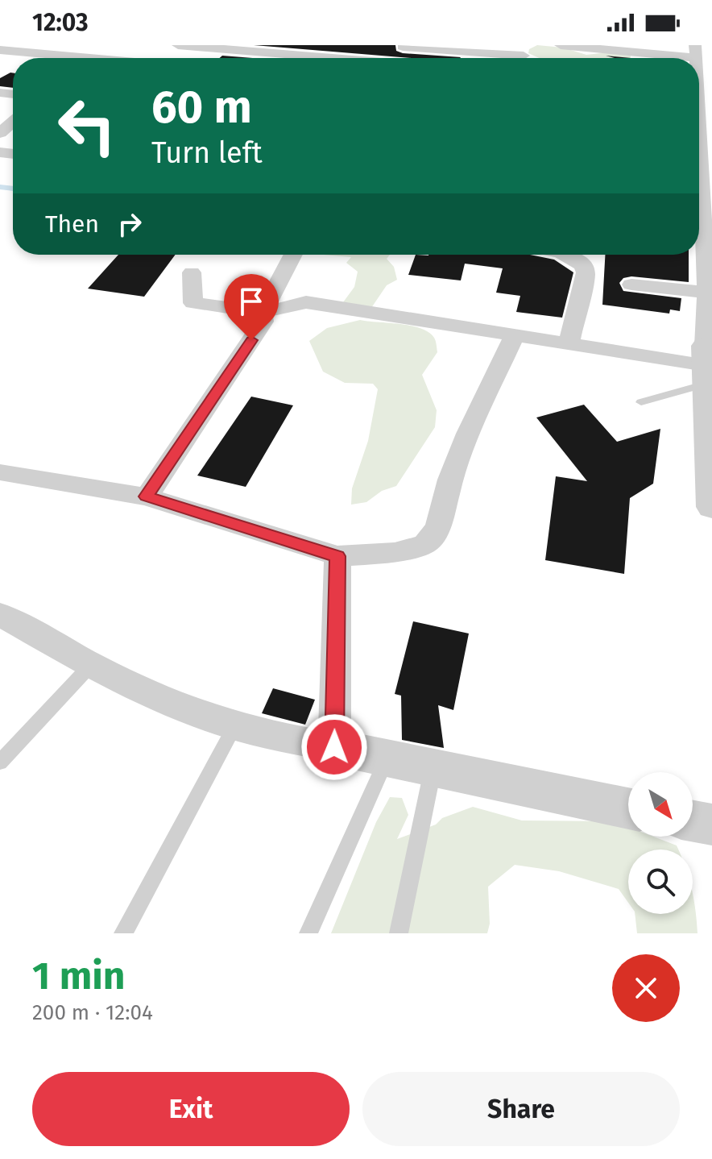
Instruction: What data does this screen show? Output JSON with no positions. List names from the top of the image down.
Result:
{
  "north": "bottom right",
  "page": {
    "status": "12:03",
    "turn": ["60 m", "Turn left"],
    "then": "Then",
    "heading": ["1 min", "200 m · 12:04"],
    "buttons": ["Exit", "Share"]
  }
}
